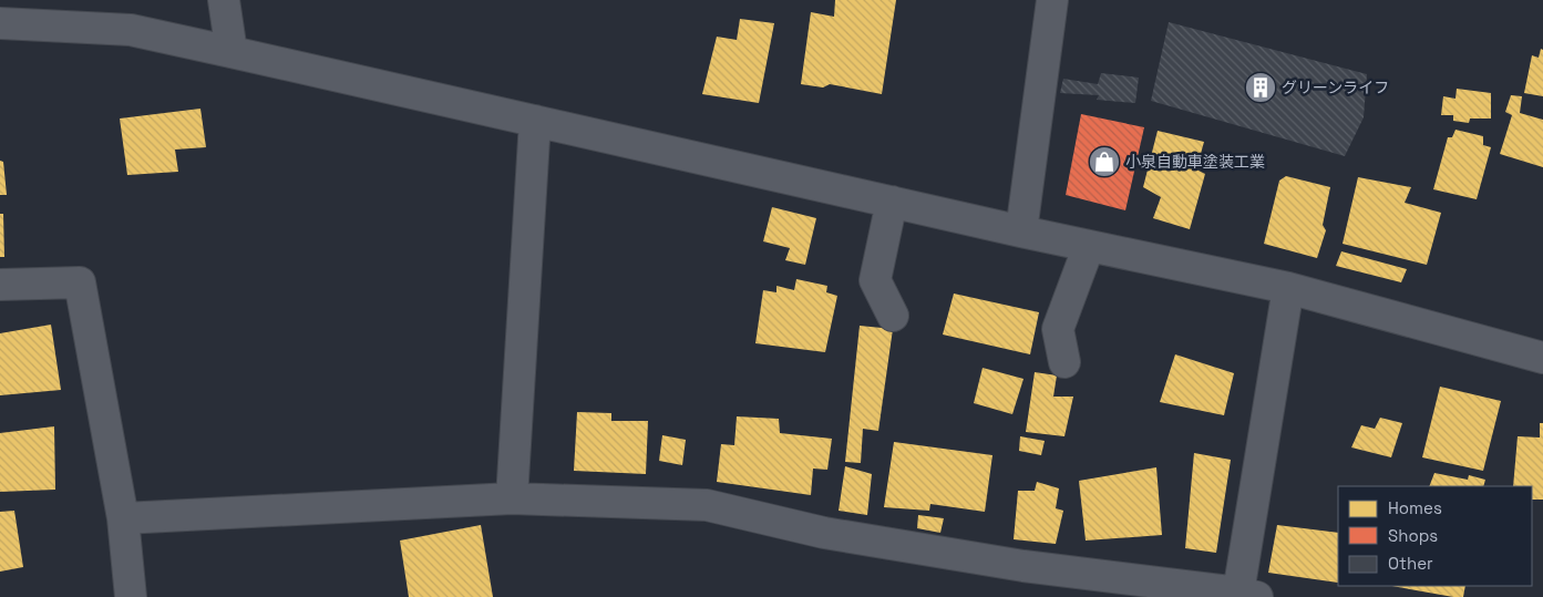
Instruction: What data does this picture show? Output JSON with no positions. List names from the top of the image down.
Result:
{
  "places": {
    "building": ["グリーンライフ"],
    "shop": ["小泉自動車塗装工業"]
  },
  "legend": ["Homes", "Shops", "Other"]
}
